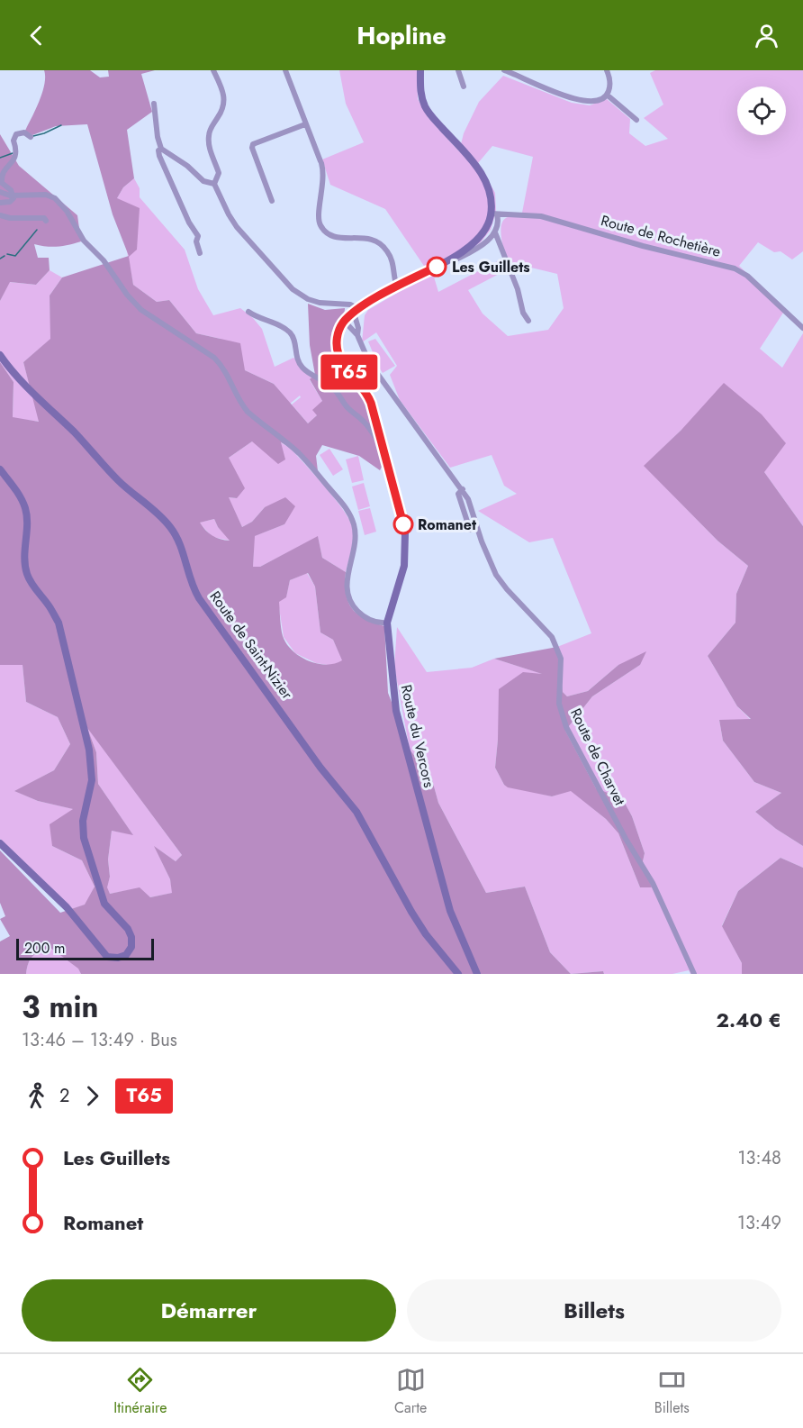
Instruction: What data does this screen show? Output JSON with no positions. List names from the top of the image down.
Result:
{
  "streets": {
    "main road": ["Route de Saint-Nizier", "Route du Vercors"],
    "street": ["Route de Rochetière", "Route de Charvet"]
  },
  "crossings": [
    ["Route du Vercors", "Route de Charvet"]
  ],
  "places": ["Les Guillets", "Romanet"],
  "lines": ["bus line T65"],
  "scale_bar": "200 m",
  "page": {
    "header": "Hopline",
    "on_map": "T65",
    "scale": "200 m",
    "heading": ["3 min", "13:46 – 13:49 · Bus", "2.40 €"],
    "legs": ["2", "T65"],
    "list": [
      {
        "name": "Les Guillets",
        "value": "13:48"
      },
      {
        "name": "Romanet",
        "value": "13:49"
      }
    ],
    "buttons": ["Démarrer", "Billets"],
    "tabs": ["Itinéraire", "Carte", "Billets"]
  }
}
